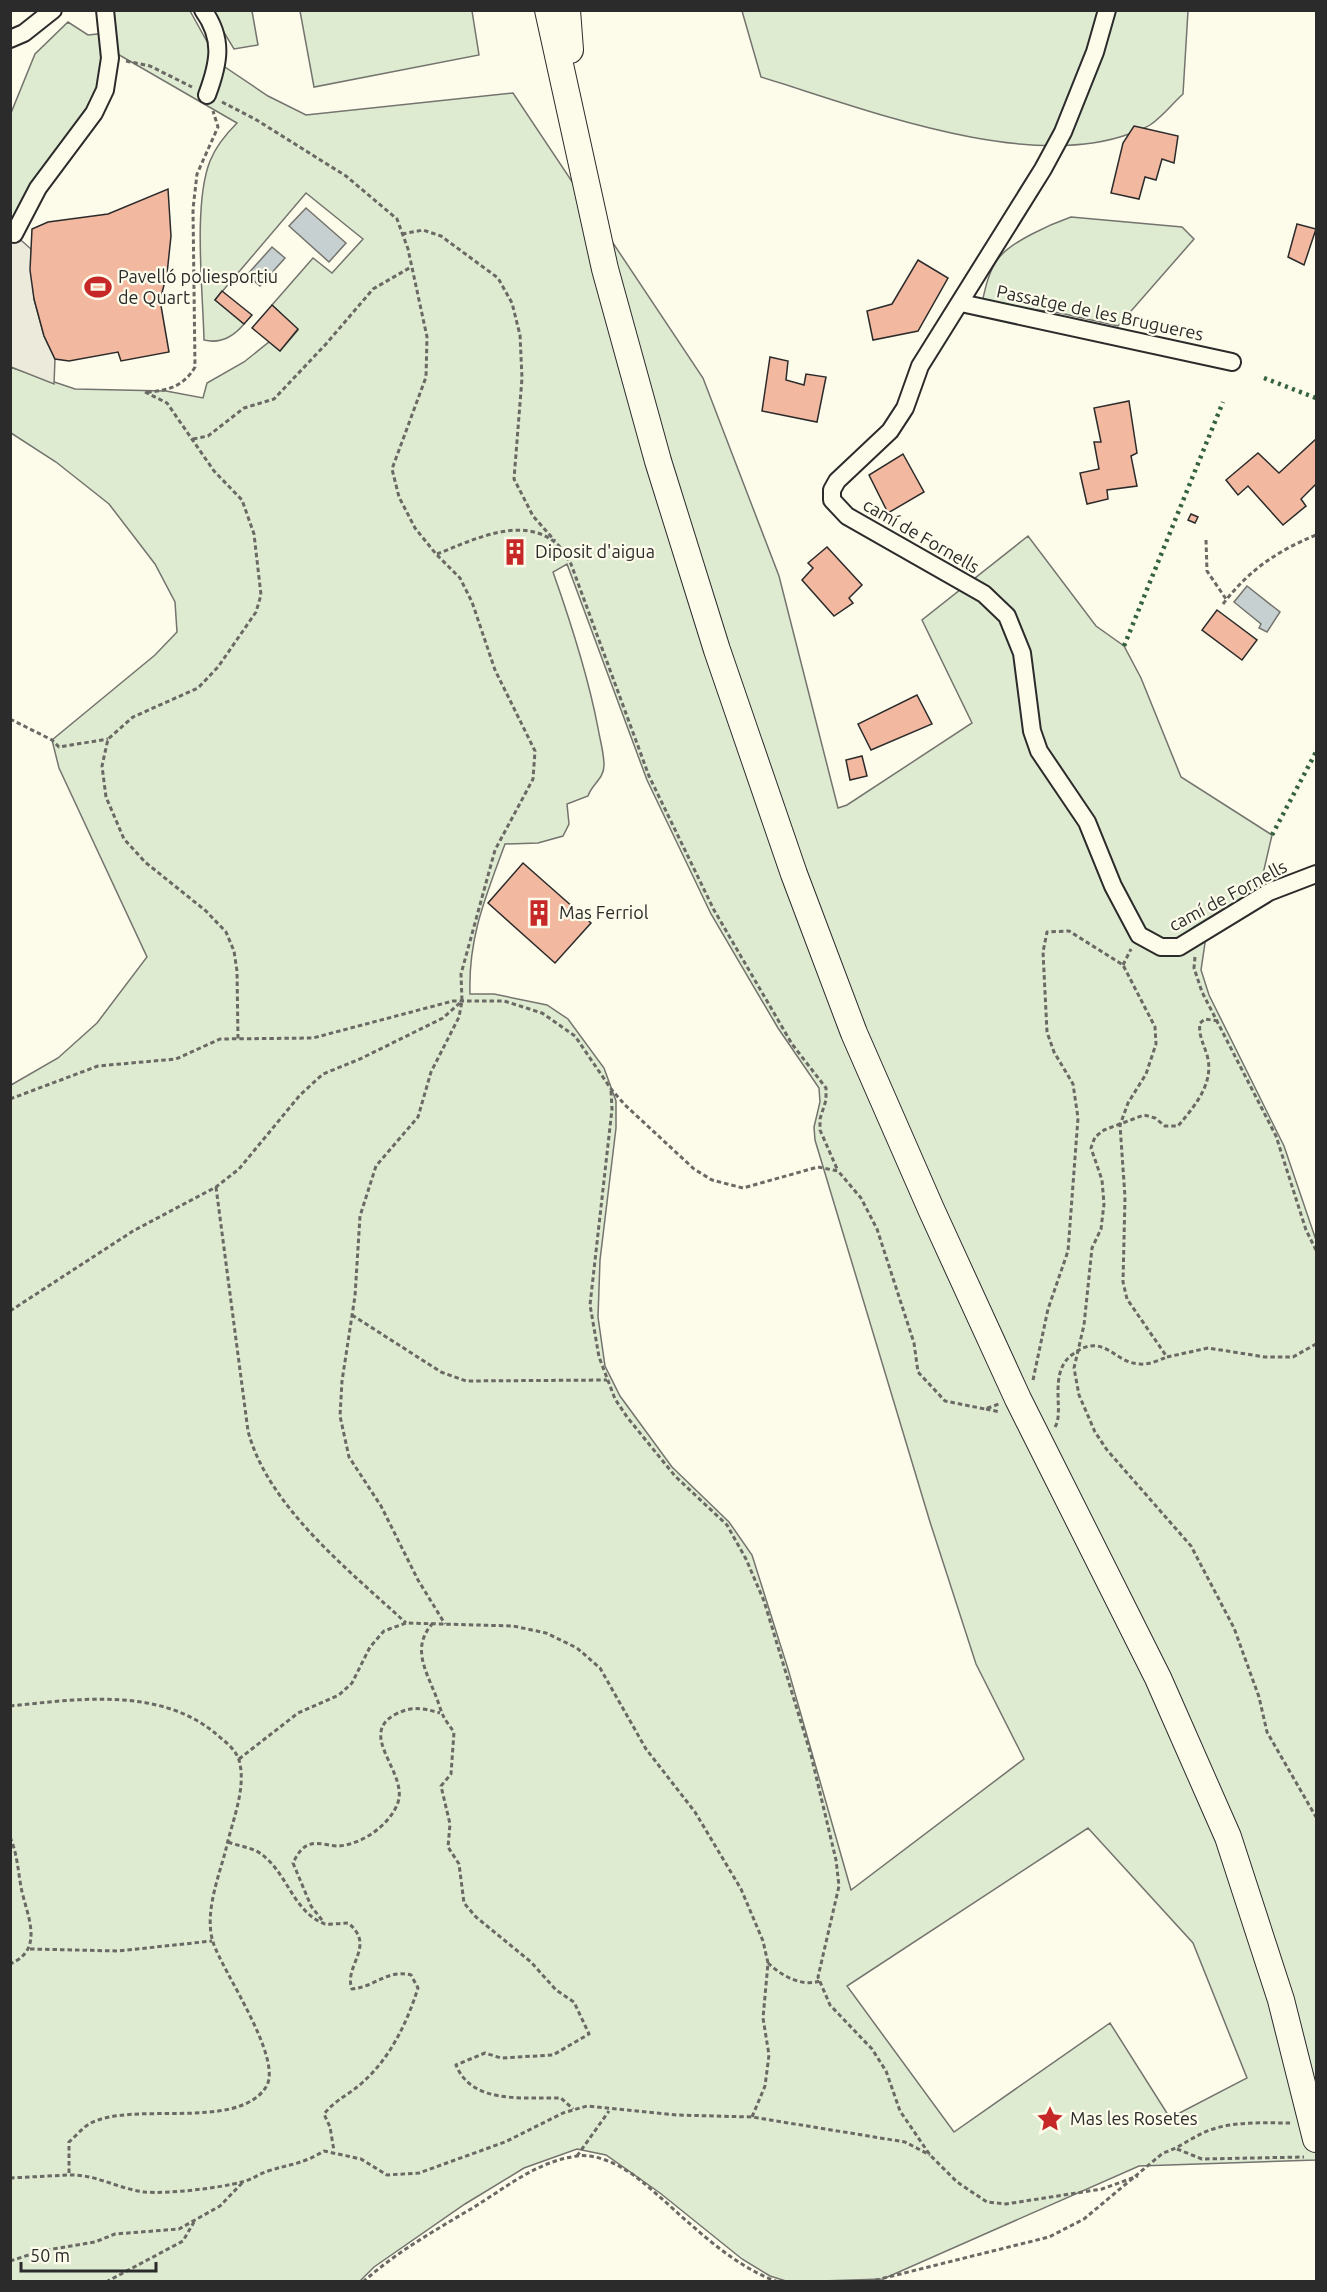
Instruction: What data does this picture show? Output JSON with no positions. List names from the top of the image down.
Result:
{
  "streets": {
    "street": ["Passatge de les Brugueres", "camí de Fornells"]
  },
  "crossings": [
    ["Passatge de les Brugueres", "camí de Fornells"]
  ],
  "places": {
    "sports": ["Pavelló poliesportiu de Quart"],
    "building": ["Diposit d'aigua", "Mas Ferriol"],
    "place": ["Mas les Rosetes"]
  },
  "scale_bar": "50 m"
}
